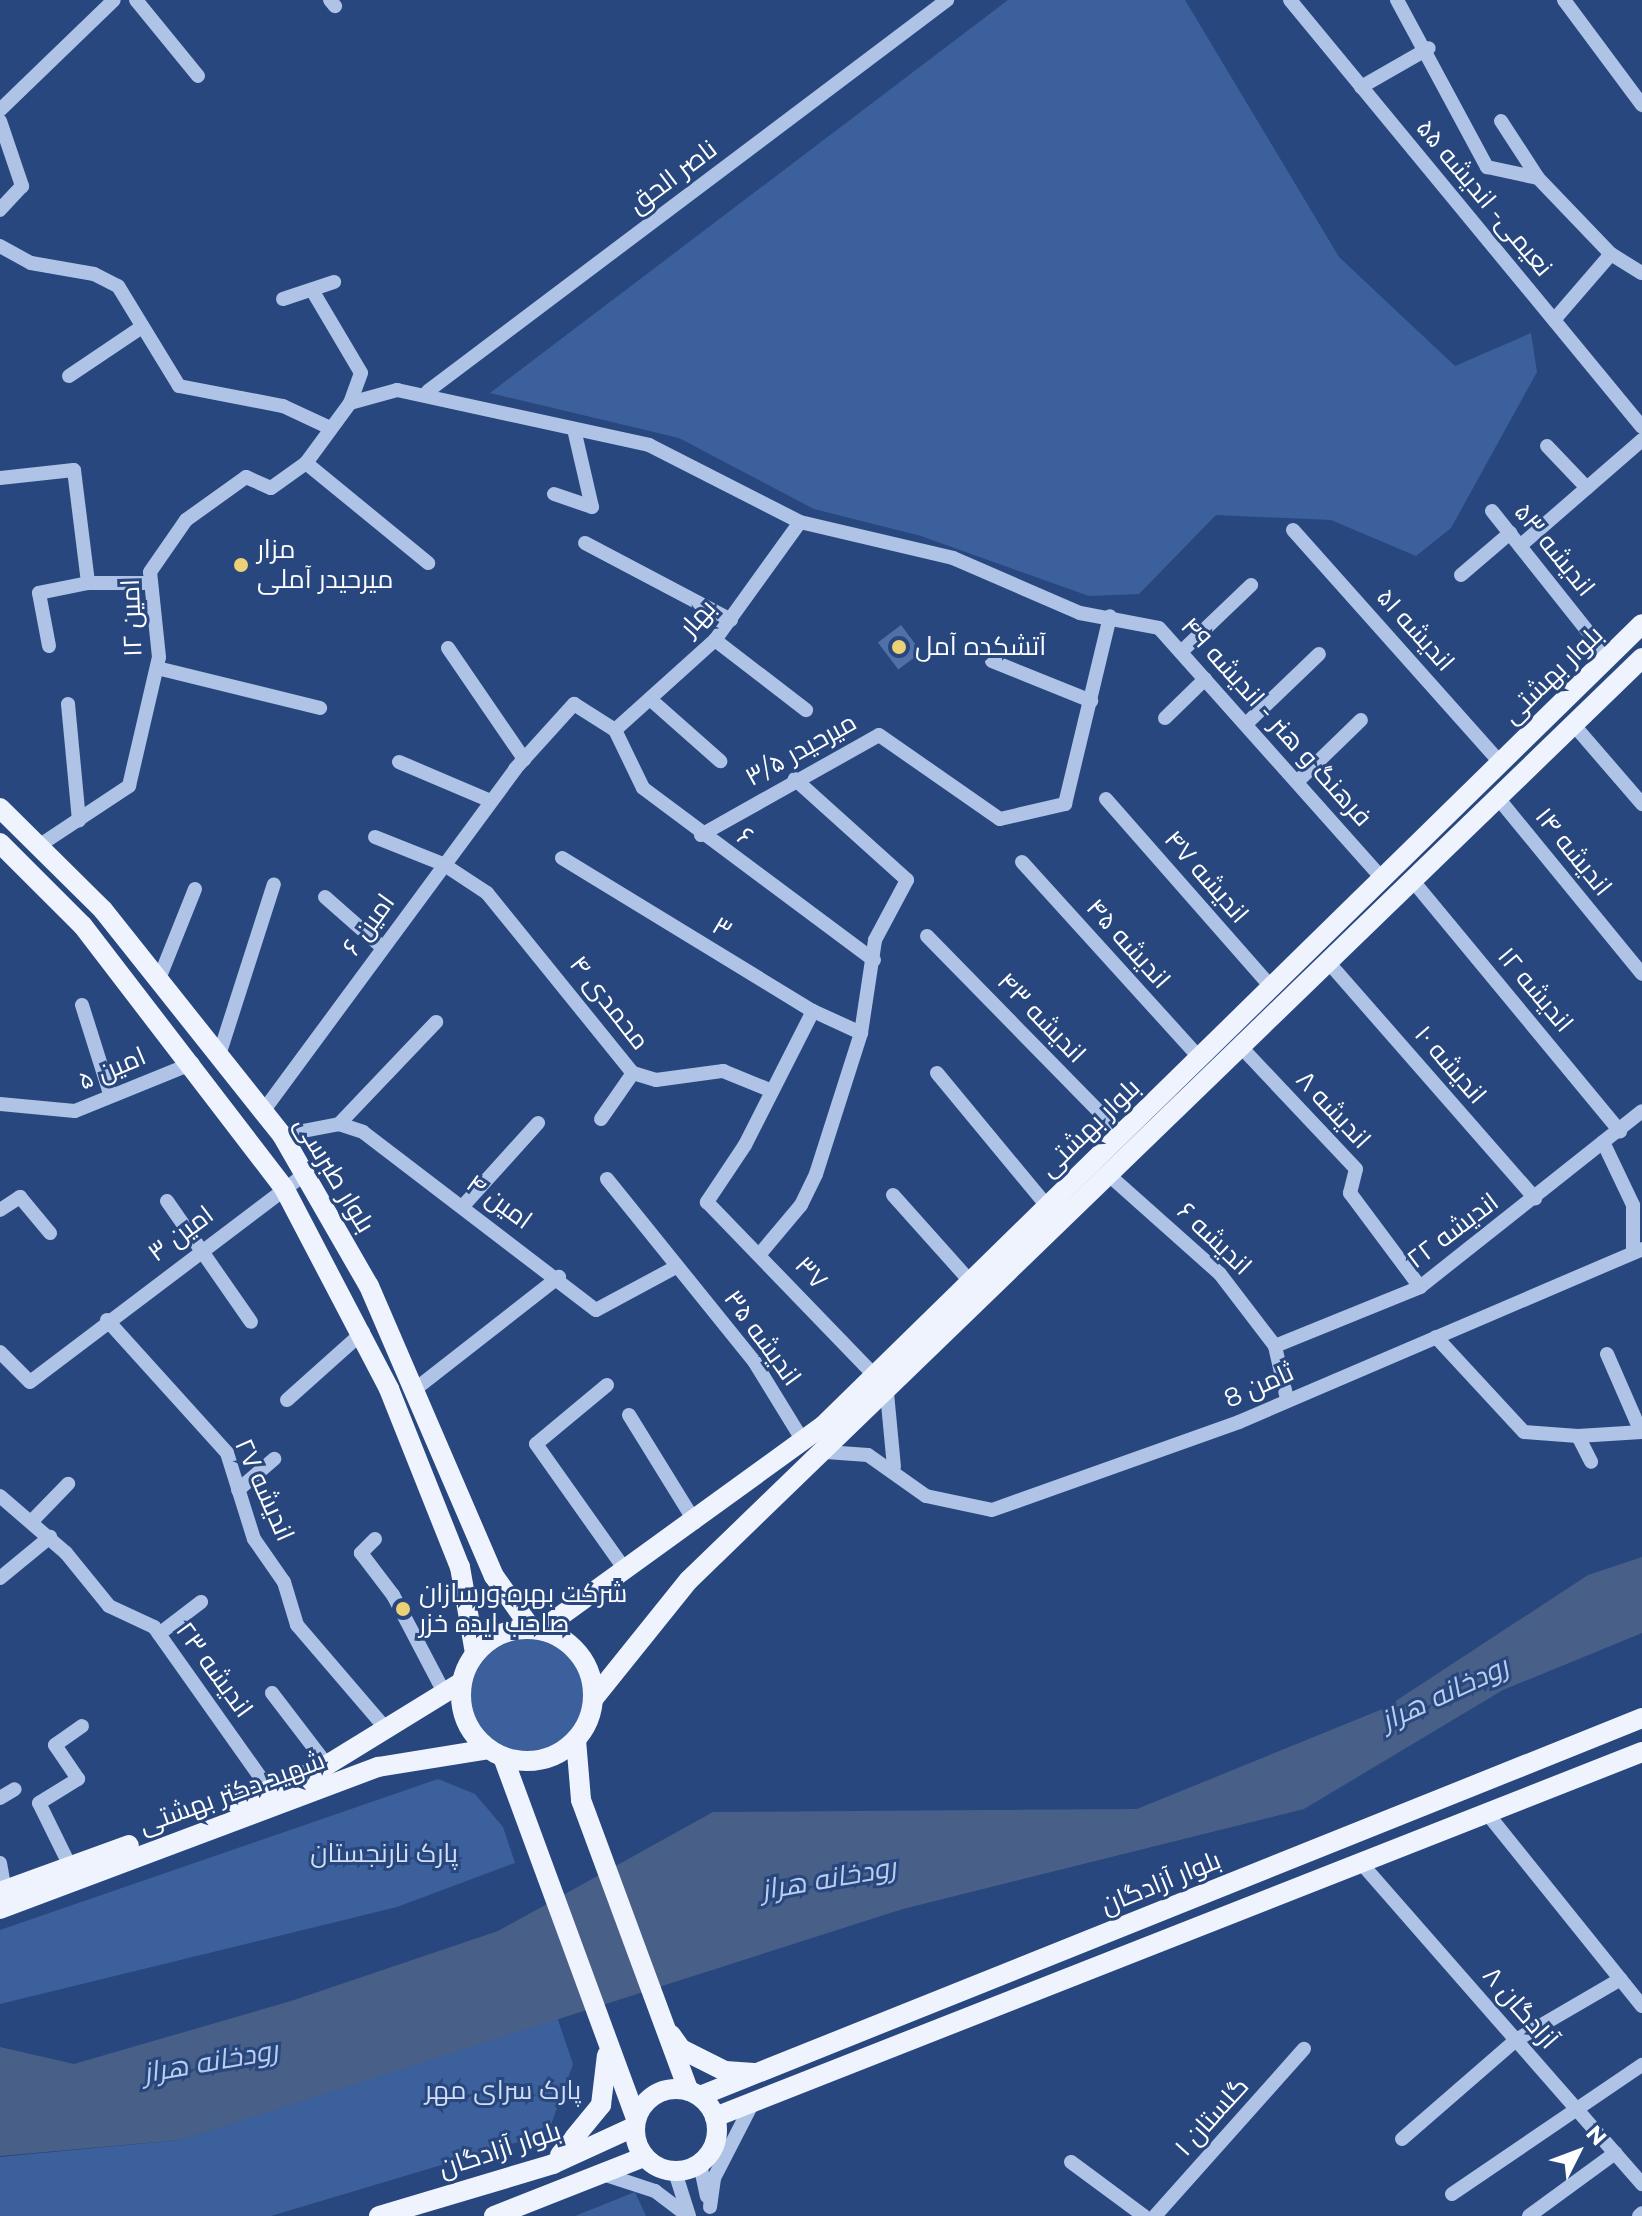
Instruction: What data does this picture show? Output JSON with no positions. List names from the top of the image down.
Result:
{
  "streets": {
    "main road": [
      "بلوار بهشتی",
      "بلوار طبرسی",
      "شهید دکتر بهشتی",
      "بلوار آزادگان"
    ],
    "street": [
      "ناصر الحق",
      "نعیمی- اندیشه ۵۵",
      "اندیشه ۵۳",
      "امین ۱۲",
      "بهار",
      "اندیشه ۵۱",
      "فرهنگ و هنر - اندیشه ۴۹",
      "میرحیدر ۳/۵",
      "۶",
      "اندیشه ۱۴",
      "اندیشه ۴۷",
      "امین ۶",
      "۳",
      "اندیشه ۴۵",
      "اندیشه ۱۲",
      "محمدی ۴",
      "اندیشه ۴۳",
      "اندیشه ۱۰",
      "امین ۵",
      "اندیشه ۸",
      "امین ۴",
      "اندیشه ۲۲",
      "امین ۳",
      "اندیشه ۶",
      "۳۷",
      "اندیشه ۳۵",
      "ثامن 8",
      "اندیشه ۲۷",
      "اندیشه ۲۳",
      "آزادگان ۸",
      "گلستان ۱"
    ]
  },
  "crossings": [
    ["ناصر الحق", "فرهنگ و هنر - اندیشه ۴۹"],
    ["اندیشه ۵۳", "بلوار بهشتی"],
    ["امین ۱۲", "فرهنگ و هنر - اندیشه ۴۹"],
    ["امین ۱۲", "بلوار طبرسی"],
    ["بهار", "فرهنگ و هنر - اندیشه ۴۹"],
    ["بهار", "۶"],
    ["بهار", "امین ۶"],
    ["اندیشه ۵۱", "بلوار بهشتی"],
    ["بلوار بهشتی", "فرهنگ و هنر - اندیشه ۴۹"],
    ["بلوار بهشتی", "اندیشه ۱۴"],
    ["بلوار بهشتی", "اندیشه ۴۷"],
    ["بلوار بهشتی", "اندیشه ۴۵"],
    ["بلوار بهشتی", "اندیشه ۱۲"],
    ["بلوار بهشتی", "اندیشه ۴۳"],
    ["بلوار بهشتی", "اندیشه ۱۰"],
    ["بلوار بهشتی", "اندیشه ۸"],
    ["بلوار بهشتی", "بلوار طبرسی"],
    ["بلوار بهشتی", "اندیشه ۶"],
    ["بلوار بهشتی", "۳۷"],
    ["بلوار بهشتی", "اندیشه ۳۵"],
    ["بلوار بهشتی", "شهید دکتر بهشتی"],
    ["میرحیدر ۳/۵", "۶"],
    ["۶", "امین ۶"],
    ["امین ۶", "محمدی ۴"],
    ["امین ۶", "بلوار طبرسی"],
    ["اندیشه ۱۲", "اندیشه ۲۲"],
    ["محمدی ۴", "۳۷"],
    ["اندیشه ۱۰", "اندیشه ۲۲"],
    ["امین ۵", "بلوار طبرسی"],
    ["اندیشه ۸", "اندیشه ۲۲"],
    ["بلوار طبرسی", "امین ۳"],
    ["بلوار طبرسی", "شهید دکتر بهشتی"],
    ["امین ۴", "اندیشه ۳۵"],
    ["اندیشه ۲۲", "اندیشه ۶"],
    ["امین ۳", "اندیشه ۲۷"],
    ["اندیشه ۲۷", "شهید دکتر بهشتی"],
    ["اندیشه ۲۳", "شهید دکتر بهشتی"]
  ],
  "water": ["رودخانه هراز"],
  "parks": ["پارک نارنجستان", "پارک سرای مهر"],
  "places": ["مزار میرحیدر آملی", "آتشکده آمل", "شرکت بهره ورسازان صاحب ایده خزر"],
  "north": "top right"
}
